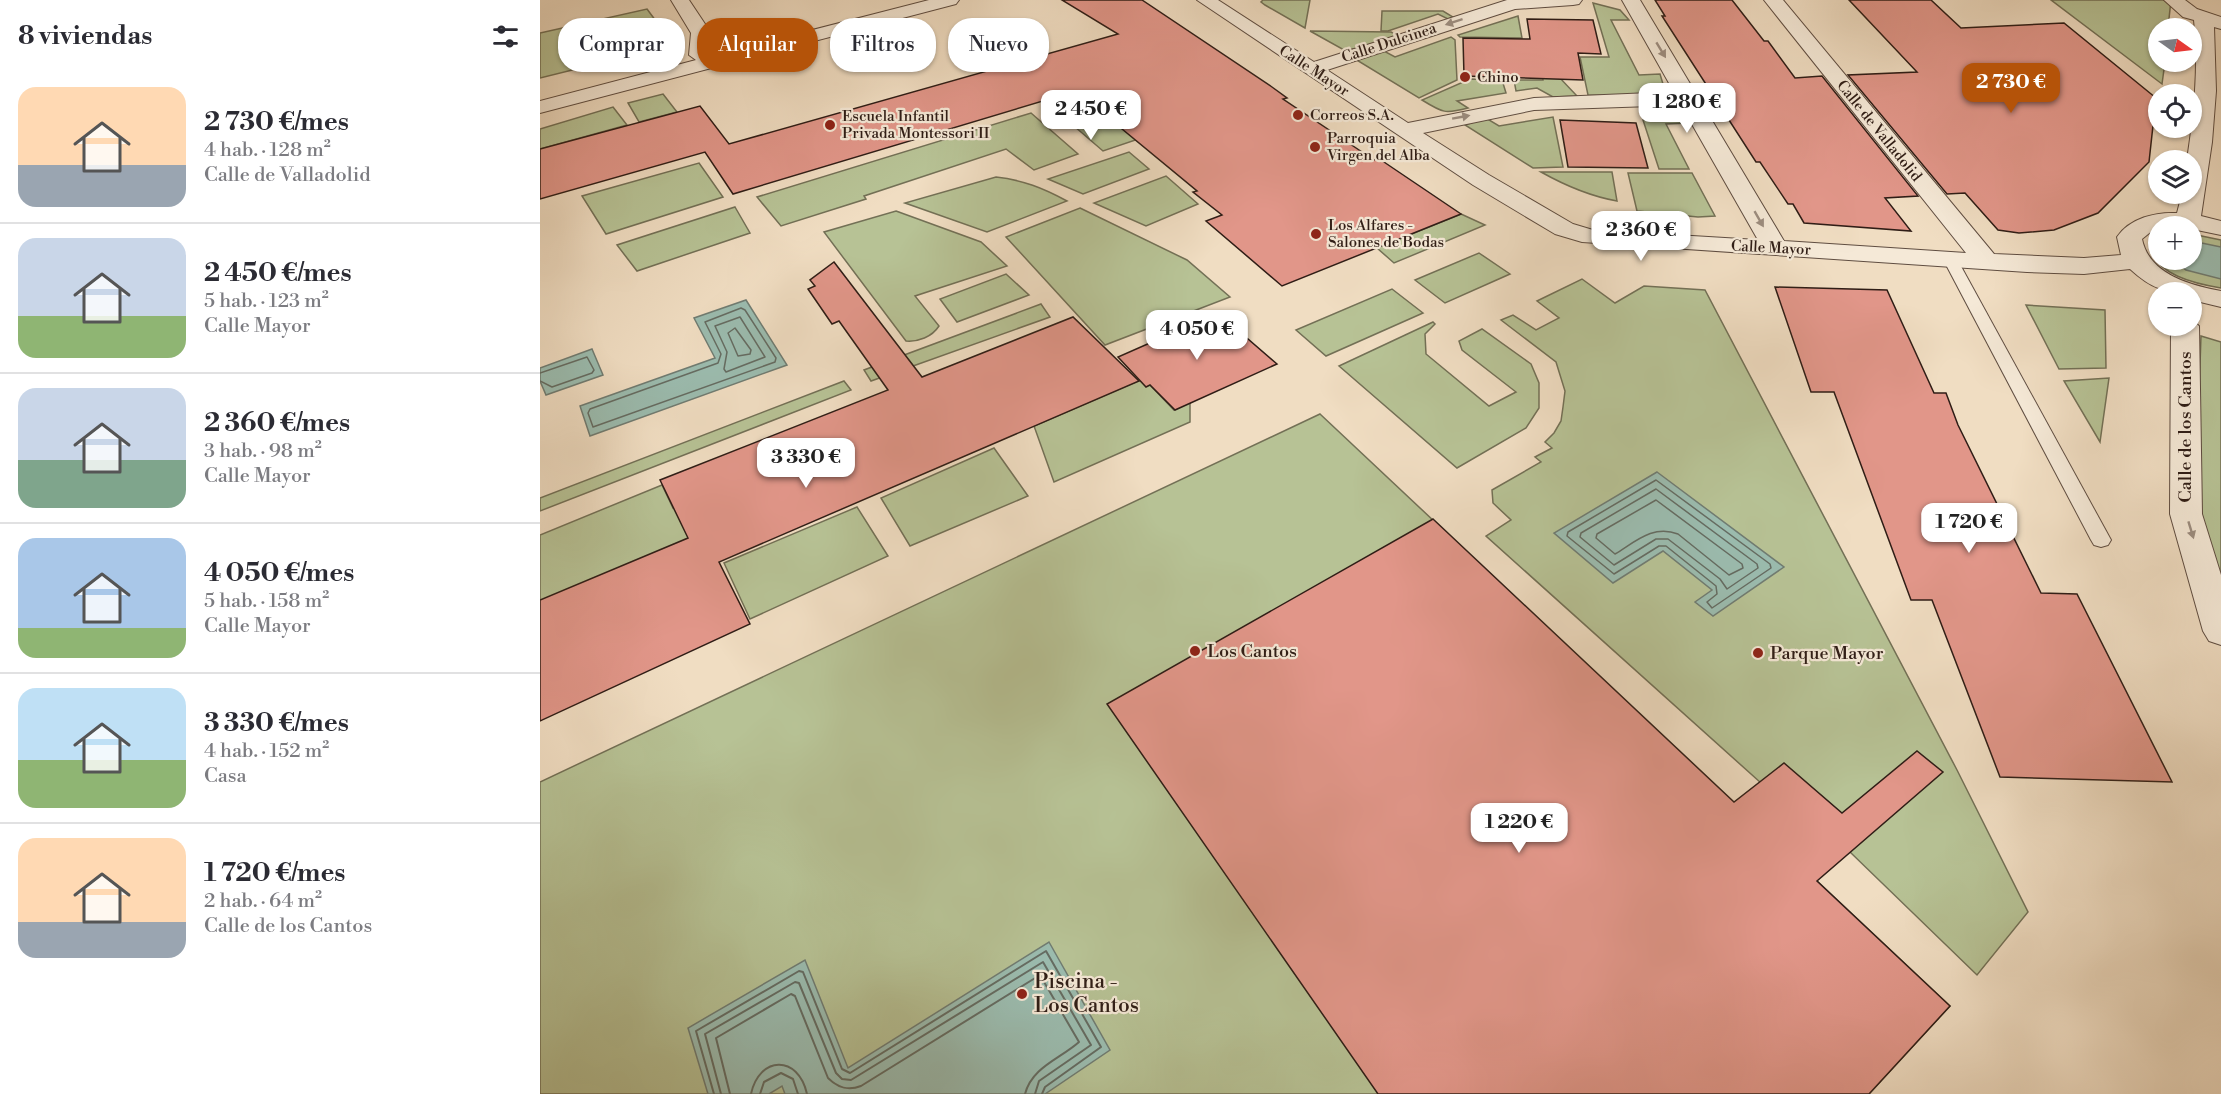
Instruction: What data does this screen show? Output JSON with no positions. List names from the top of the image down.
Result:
{
  "streets": {
    "street": [
      "Calle Dulcinea",
      "Calle Mayor",
      "Calle de Valladolid",
      "Calle de los Cantos"
    ]
  },
  "crossings": [
    ["Calle Dulcinea", "Calle Mayor"],
    ["Calle Mayor", "Calle de Valladolid"]
  ],
  "one_way": ["Calle de los Cantos"],
  "places": [
    "Chino",
    "Correos S.A.",
    "Escuela Infantil Privada Montessori II",
    "Parroquia Virgen del Alba",
    "Los Alfares - Salones de Bodas",
    "Los Cantos",
    "Parque Mayor",
    "Piscina - Los Cantos"
  ],
  "north": "right",
  "page": {
    "heading": "8 viviendas",
    "map_buttons": ["+", "−"],
    "chip": [
      "Comprar",
      "Alquilar",
      "Filtros",
      "Nuevo"
    ],
    "price": [
      "2 730 €",
      "1 280 €",
      "2 450 €",
      "2 360 €",
      "4 050 €",
      "3 330 €",
      "1 720 €",
      "1 220 €"
    ],
    "list": [
      {
        "name": "2 730 €/mes",
        "note": "4 hab. · 128 m² · Calle de Valladolid"
      },
      {
        "name": "2 450 €/mes",
        "note": "5 hab. · 123 m² · Calle Mayor"
      },
      {
        "name": "2 360 €/mes",
        "note": "3 hab. · 98 m² · Calle Mayor"
      },
      {
        "name": "4 050 €/mes",
        "note": "5 hab. · 158 m² · Calle Mayor"
      },
      {
        "name": "3 330 €/mes",
        "note": "4 hab. · 152 m² · Casa"
      },
      {
        "name": "1 720 €/mes",
        "note": "2 hab. · 64 m² · Calle de los Cantos"
      }
    ]
  }
}
